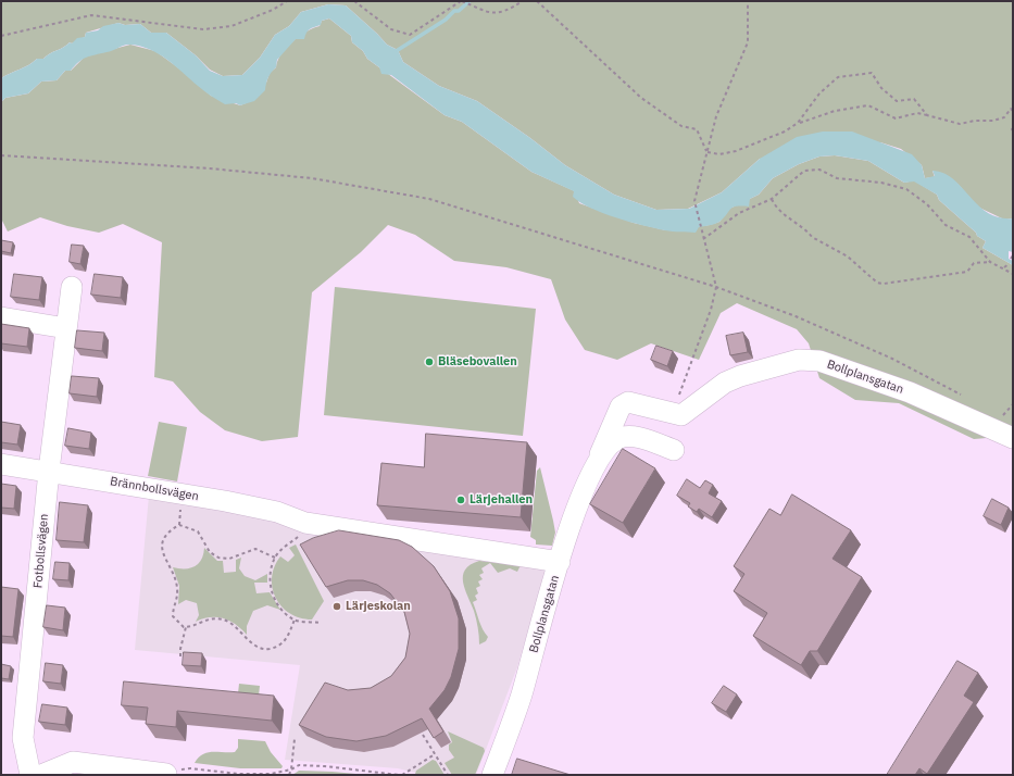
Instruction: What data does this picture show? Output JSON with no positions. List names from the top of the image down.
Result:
{
  "streets": {
    "street": ["Bollplansgatan", "Brännbollsvägen", "Fotbollsvägen"]
  },
  "crossings": [
    ["Bollplansgatan", "Brännbollsvägen"],
    ["Brännbollsvägen", "Fotbollsvägen"]
  ],
  "places": ["Bläsebovallen", "Lärjehallen", "Lärjeskolan"]
}
